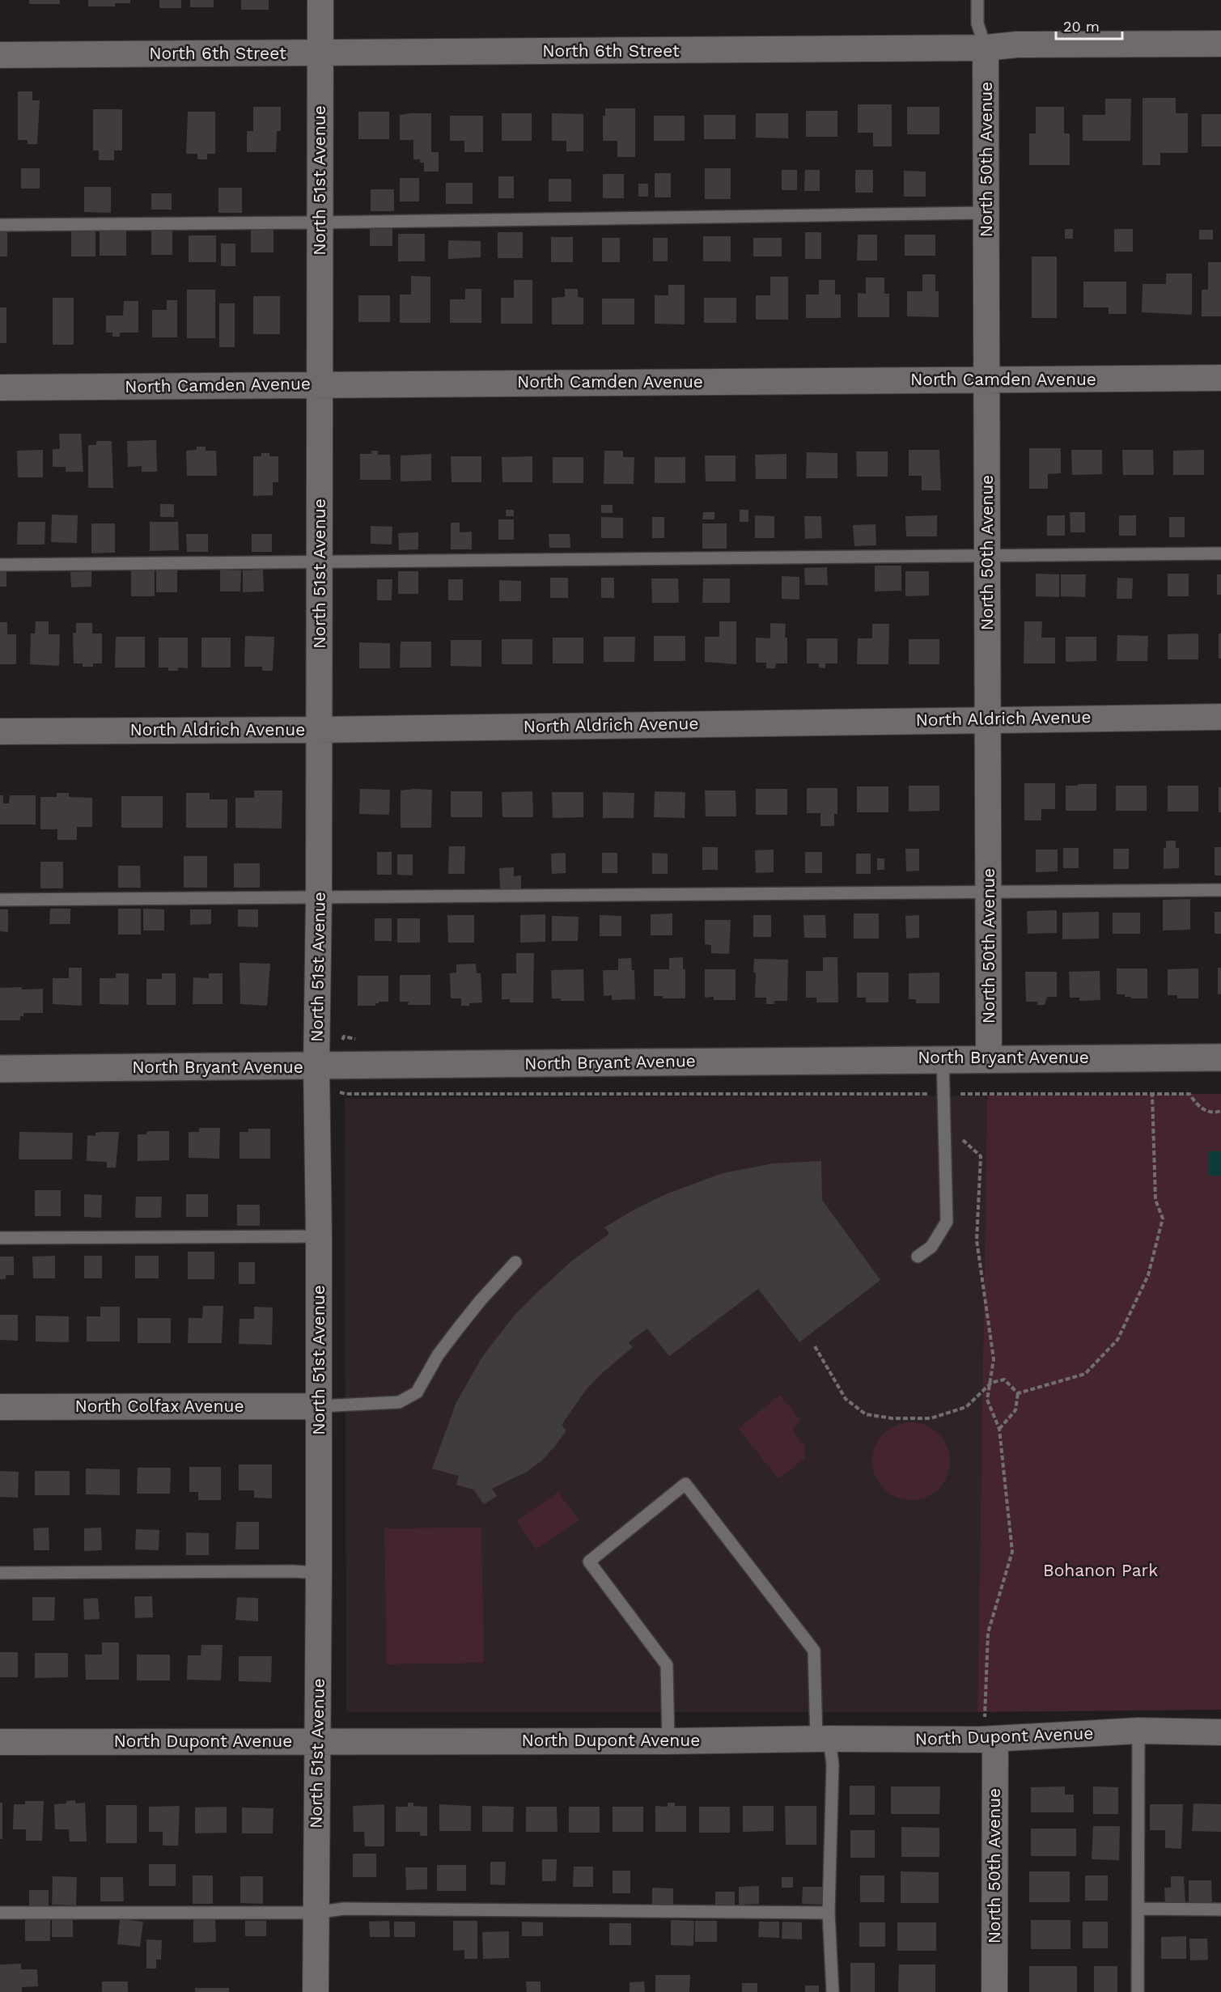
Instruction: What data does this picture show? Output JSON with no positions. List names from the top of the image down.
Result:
{
  "streets": {
    "street": [
      "North 6th Street",
      "North 50th Avenue",
      "North 51st Avenue",
      "North Camden Avenue",
      "North Aldrich Avenue",
      "North Bryant Avenue",
      "North Colfax Avenue",
      "North Dupont Avenue"
    ]
  },
  "crossings": [
    ["North 6th Street", "North 50th Avenue"],
    ["North 6th Street", "North 51st Avenue"],
    ["North 50th Avenue", "North Camden Avenue"],
    ["North 50th Avenue", "North Aldrich Avenue"],
    ["North 50th Avenue", "North Bryant Avenue"],
    ["North 50th Avenue", "North Dupont Avenue"],
    ["North 51st Avenue", "North Camden Avenue"],
    ["North 51st Avenue", "North Aldrich Avenue"],
    ["North 51st Avenue", "North Bryant Avenue"],
    ["North 51st Avenue", "North Colfax Avenue"],
    ["North 51st Avenue", "North Dupont Avenue"]
  ],
  "parks": ["Bohanon Park"],
  "scale_bar": "20 m"
}
